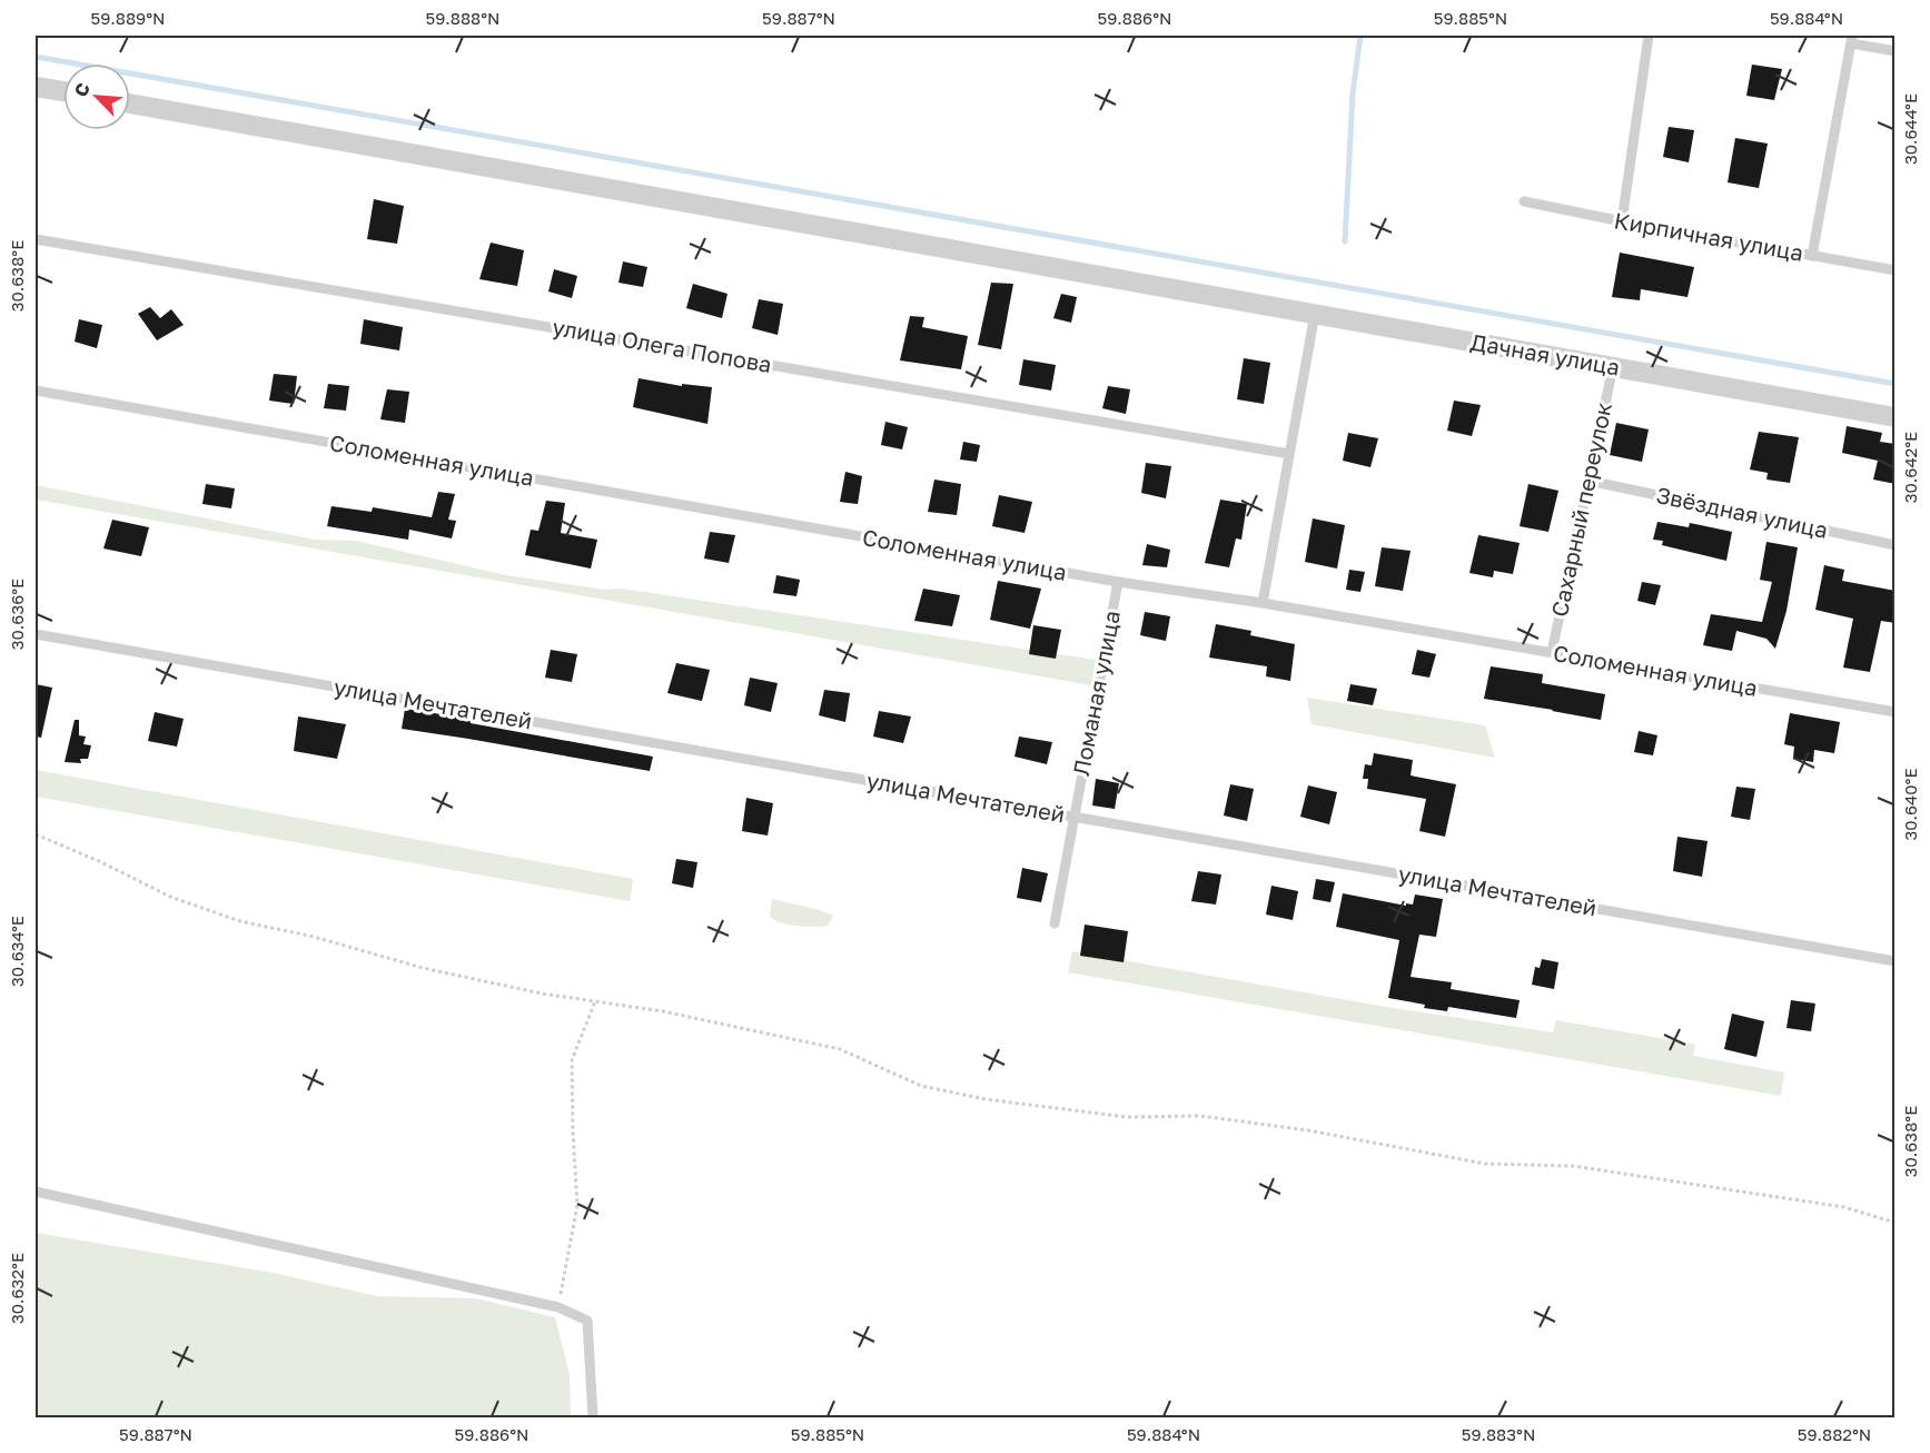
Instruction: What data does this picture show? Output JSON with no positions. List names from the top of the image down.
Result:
{
  "streets": {
    "street": ["Дачная улица"],
    "lane": [
      "Кирпичная улица",
      "улица Олега Попова",
      "Соломенная улица",
      "Сахарный переулок",
      "Звёздная улица",
      "Ломаная улица",
      "улица Мечтателей"
    ]
  },
  "crossings": [
    ["Дачная улица", "Сахарный переулок"],
    ["Соломенная улица", "Сахарный переулок"],
    ["Соломенная улица", "Ломаная улица"],
    ["Сахарный переулок", "Звёздная улица"],
    ["Ломаная улица", "улица Мечтателей"]
  ],
  "north": "top left",
  "coordinates": [
    "59.889°N",
    "59.888°N",
    "59.887°N",
    "59.886°N",
    "59.885°N",
    "59.884°N",
    "30.644°E",
    "30.638°E",
    "30.642°E",
    "30.636°E",
    "30.640°E",
    "30.634°E",
    "30.632°E",
    "59.883°N",
    "59.882°N"
  ]
}
